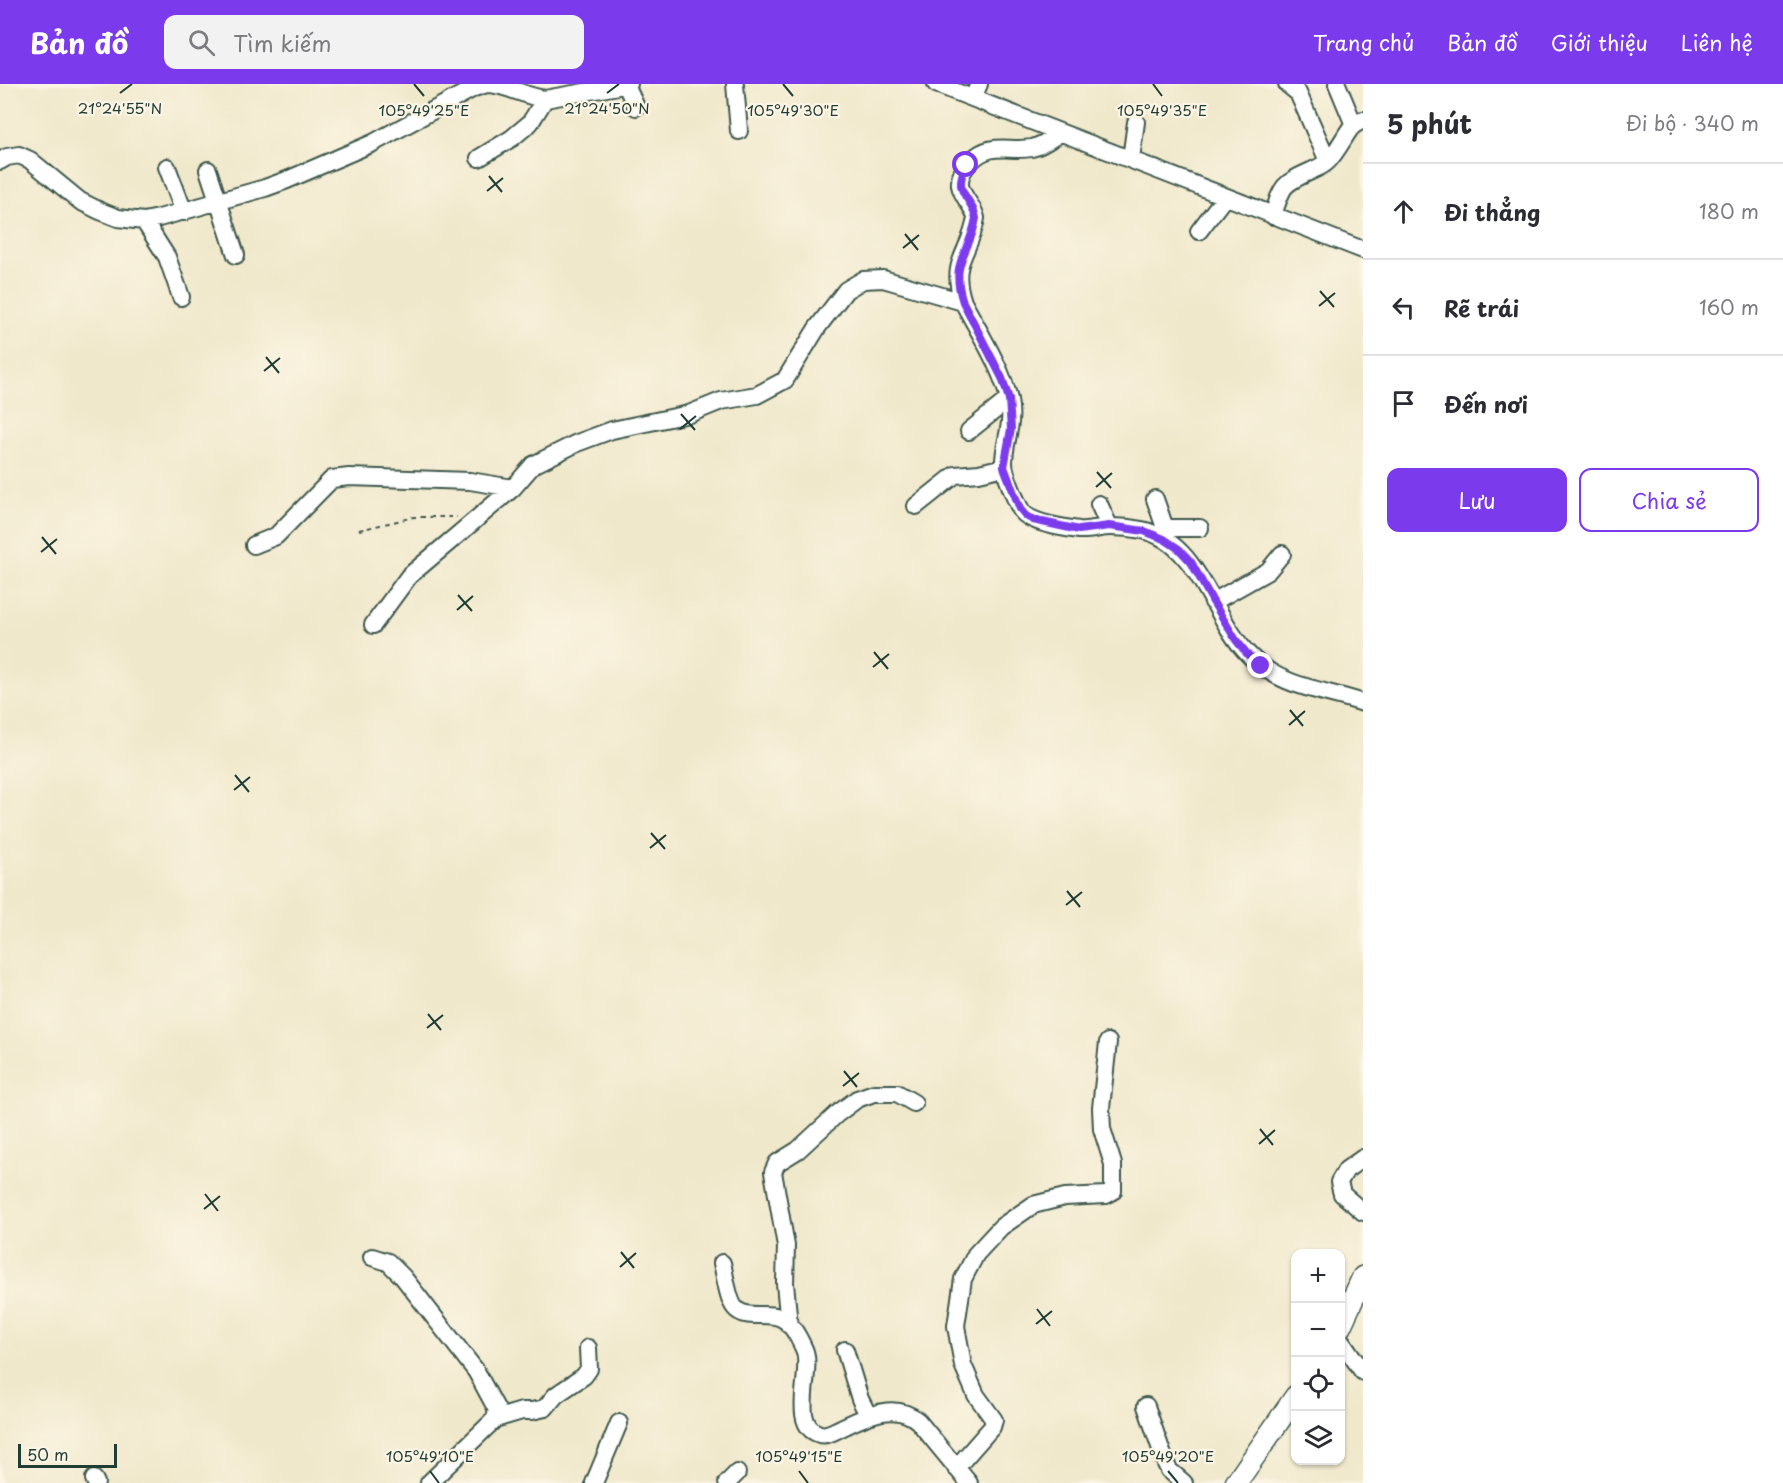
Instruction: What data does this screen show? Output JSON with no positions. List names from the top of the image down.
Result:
{
  "scale_bar": "50 m",
  "page": {
    "header": "Bản đồ",
    "search": "Tìm kiếm",
    "nav": [
      "Trang chủ",
      "Bản đồ",
      "Giới thiệu",
      "Liên hệ"
    ],
    "heading": ["5 phút", "Đi bộ · 340 m"],
    "list": [
      ["Đi thẳng", "180 m"],
      ["Rẽ trái", "160 m"],
      "Đến nơi"
    ],
    "buttons": ["Lưu", "Chia sẻ"],
    "map_buttons": ["+", "−"],
    "scale": "50 m"
  },
  "coordinates": [
    "21°24'55\"N",
    "21°24'50\"N",
    "105°49'25\"E",
    "105°49'30\"E",
    "105°49'35\"E",
    "105°49'10\"E",
    "105°49'15\"E",
    "105°49'20\"E"
  ]
}
